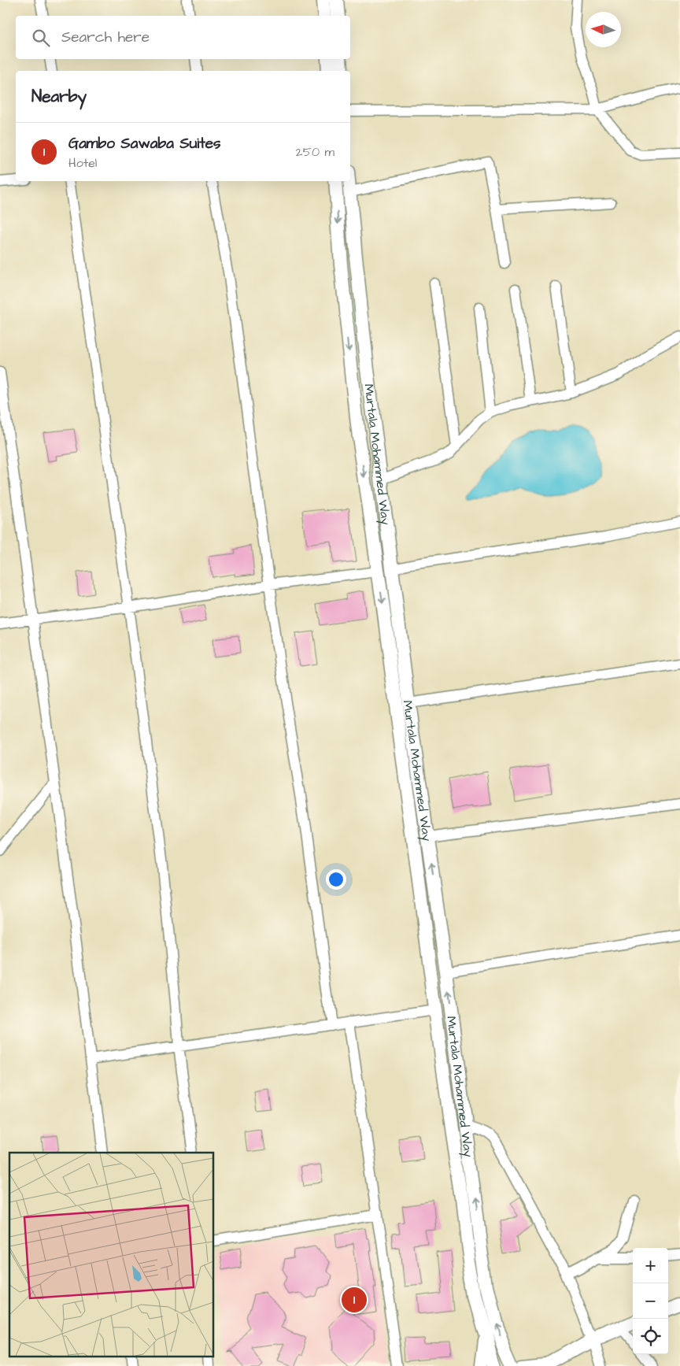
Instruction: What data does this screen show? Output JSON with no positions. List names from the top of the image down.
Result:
{
  "streets": {
    "main road": ["Murtala Mohammed Way"]
  },
  "north": "left",
  "page": {
    "search": "Search here",
    "heading": "Nearby",
    "list": [
      {
        "mark": "1",
        "name": "Gambo Sawaba Suites",
        "note": "Hotel",
        "value": "250 m"
      }
    ],
    "map_buttons": ["+", "−"],
    "pins": "1"
  }
}
